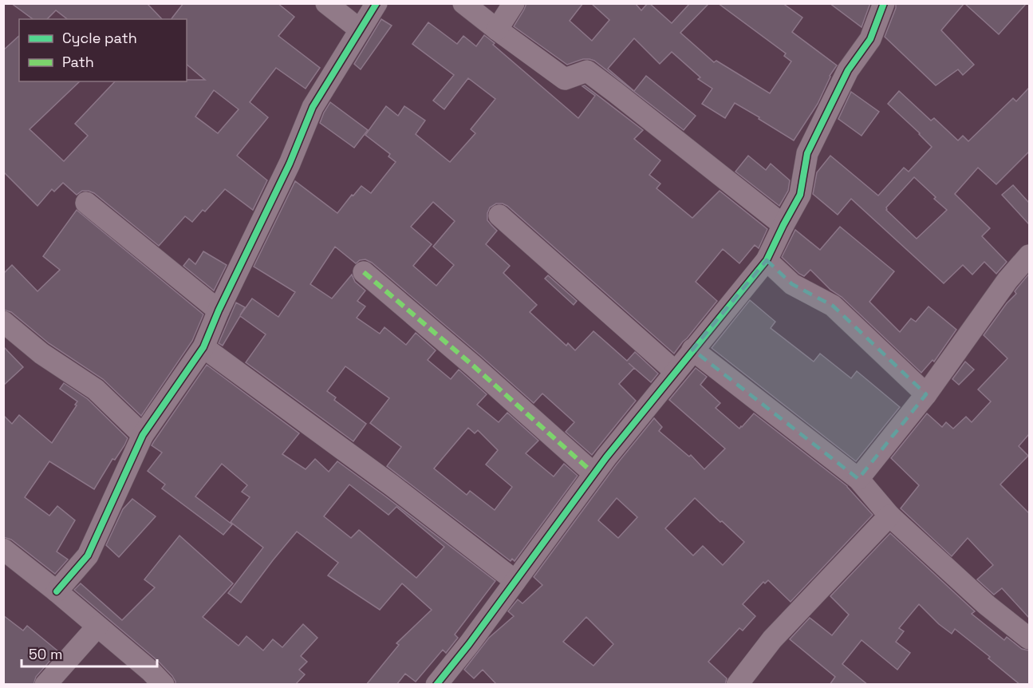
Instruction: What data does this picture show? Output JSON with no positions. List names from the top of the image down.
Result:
{
  "legend": ["Cycle path", "Path"],
  "scale_bar": "50 m"
}
